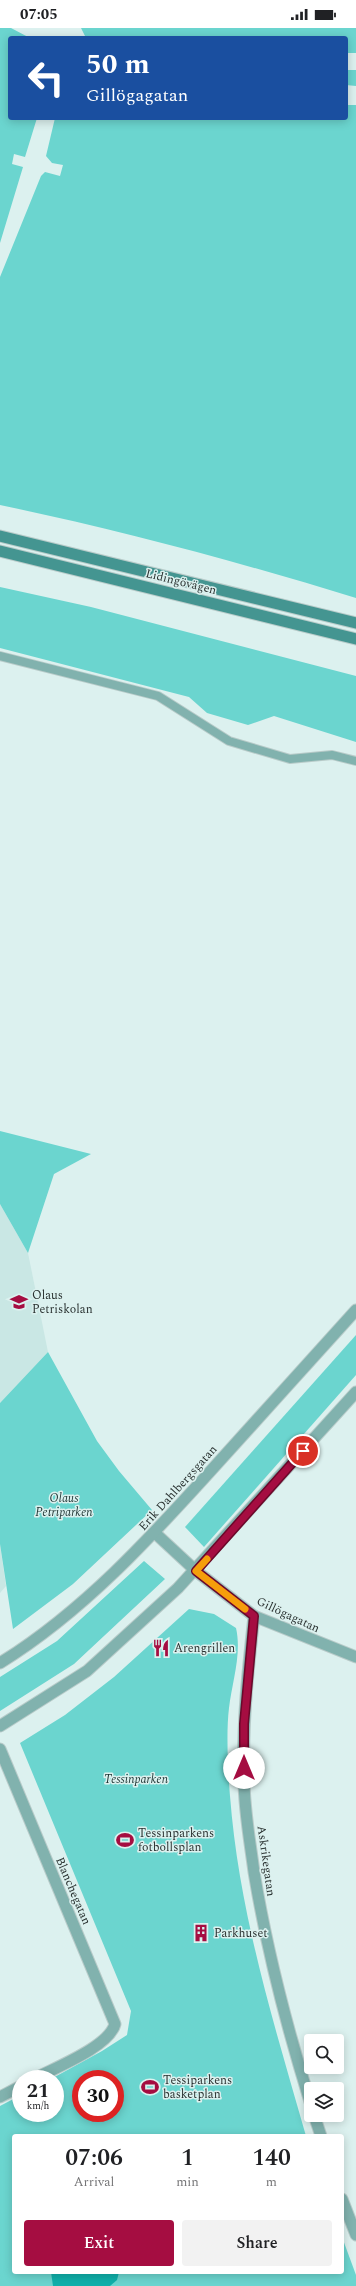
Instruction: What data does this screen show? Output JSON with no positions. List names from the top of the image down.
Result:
{
  "streets": {
    "main road": ["Lidingövägen"],
    "street": [
      "Erik Dahlbergsgatan",
      "Gillögagatan",
      "Askrikegatan",
      "Blanchegatan"
    ]
  },
  "crossings": [
    ["Erik Dahlbergsgatan", "Gillögagatan"],
    ["Gillögagatan", "Askrikegatan"]
  ],
  "parks": ["Olaus Petriparken", "Tessinparken"],
  "places": {
    "school or university": ["Olaus Petriskolan"],
    "restaurant": ["Arengrillen"],
    "sports": ["Tessinparkens fotbollsplan", "Tessiparkens basketplan"],
    "building": ["Parkhuset"]
  },
  "page": {
    "status": "07:05",
    "turn": ["50 m", "Gillögagatan"],
    "speed": "21 km/h",
    "limit": "30",
    "eta": [
      "07:06",
      "Arrival",
      "1",
      "min",
      "140",
      "m"
    ],
    "buttons": ["Exit", "Share"]
  }
}
